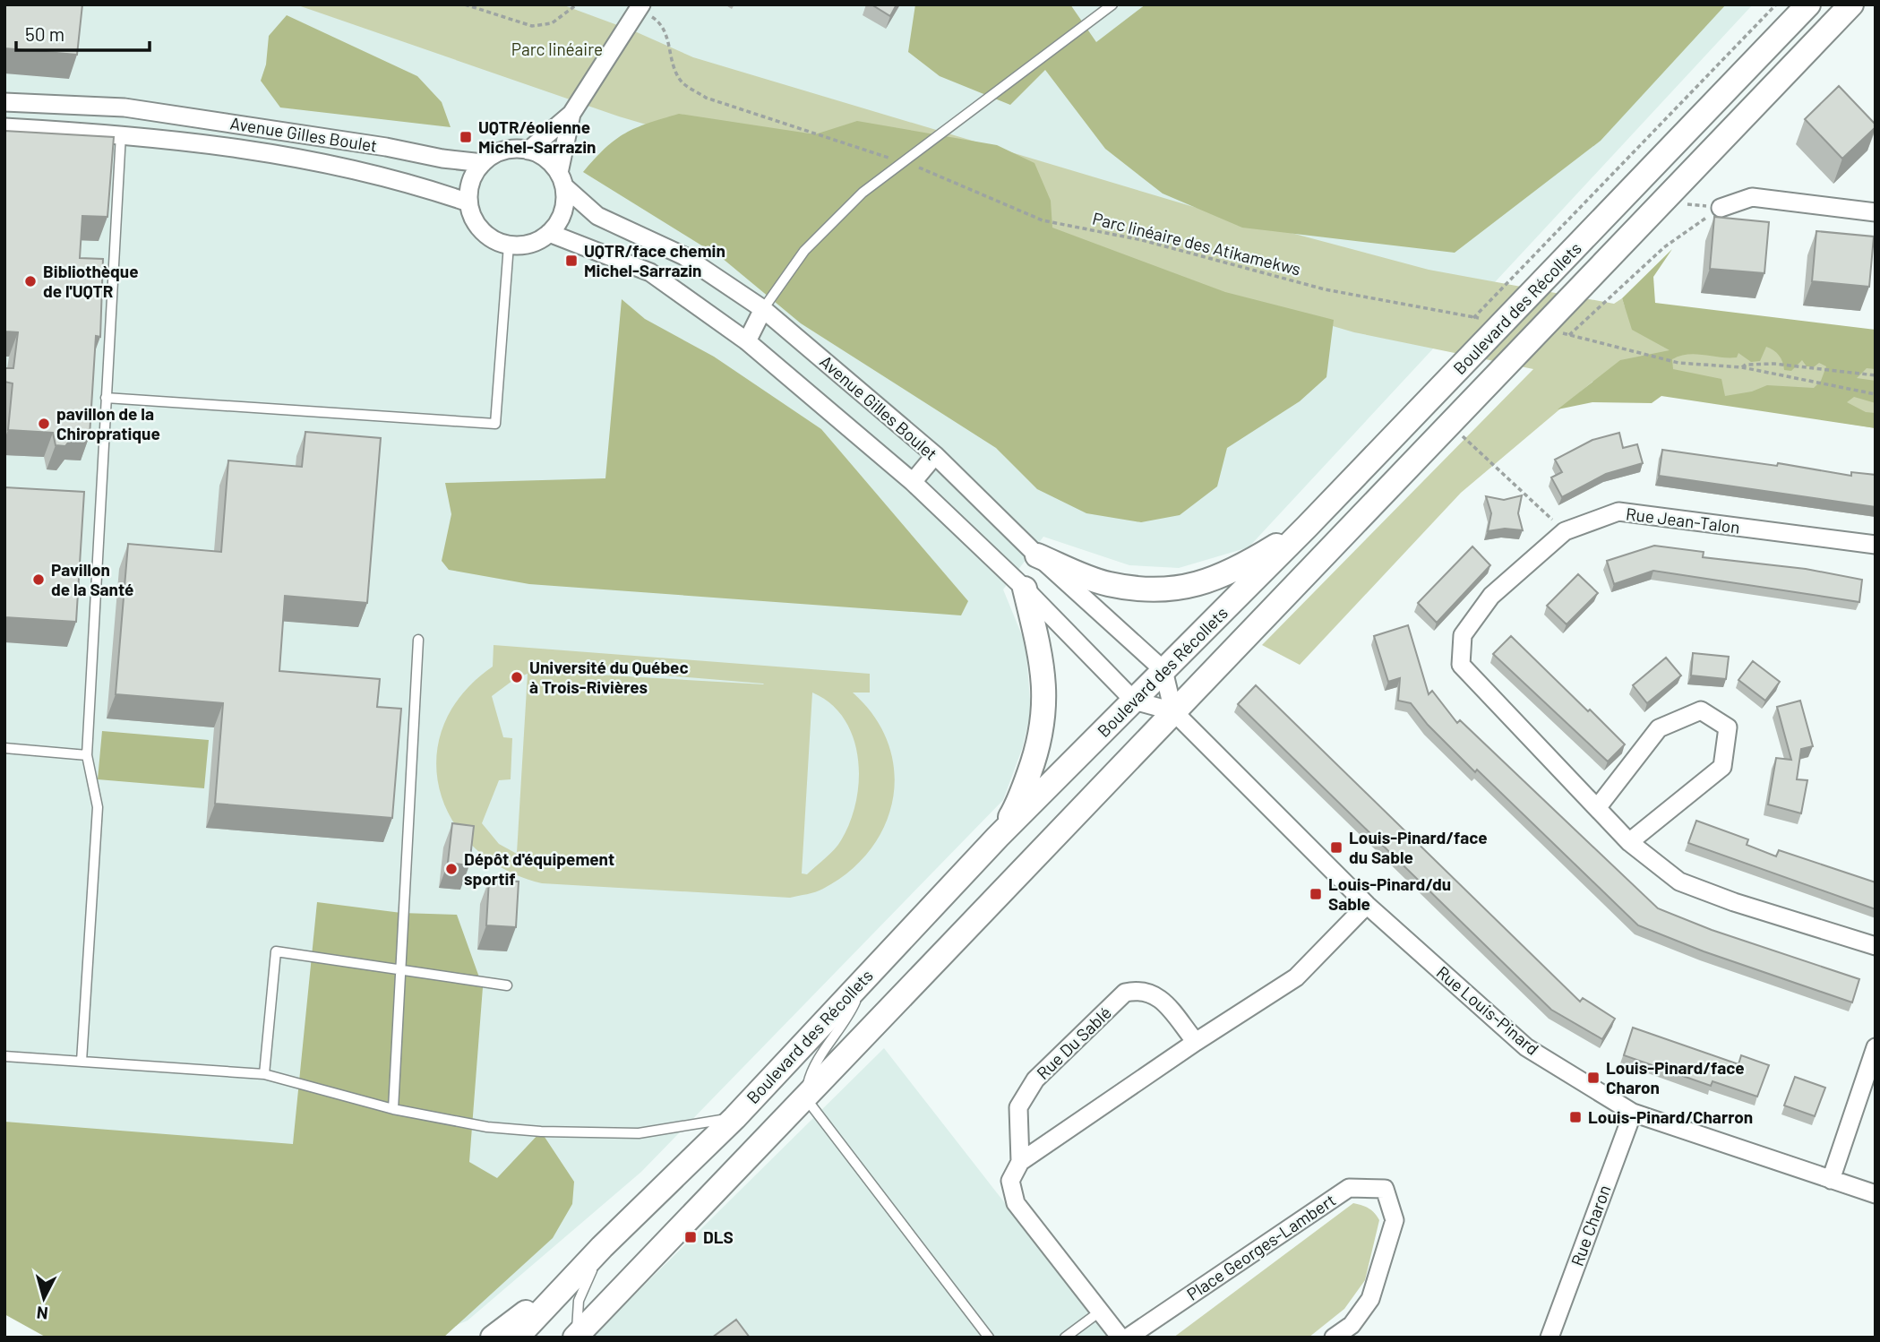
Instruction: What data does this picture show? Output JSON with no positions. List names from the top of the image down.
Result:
{
  "streets": {
    "main road": ["Boulevard des Récollets"],
    "street": [
      "Avenue Gilles Boulet",
      "Rue Jean-Talon",
      "Rue Louis-Pinard",
      "Rue Du Sablé",
      "Rue Charon",
      "Place Georges-Lambert"
    ],
    "path": ["Parc linéaire des Atikamekws"]
  },
  "crossings": [
    ["Avenue Gilles Boulet", "Boulevard des Récollets"],
    ["Avenue Gilles Boulet", "Rue Louis-Pinard"],
    ["Boulevard des Récollets", "Rue Louis-Pinard"],
    ["Rue Louis-Pinard", "Rue Charon"]
  ],
  "parks": ["Parc linéaire"],
  "places": {
    "transit": [
      "UQTR/éolienne Michel-Sarrazin",
      "UQTR/face chemin Michel-Sarrazin",
      "Louis-Pinard/face du Sable",
      "Louis-Pinard/du Sable",
      "Louis-Pinard/face Charon",
      "Louis-Pinard/Charron",
      "DLS"
    ],
    "other": [
      "Bibliothèque de l'UQTR",
      "pavillon de la Chiropratique",
      "Pavillon de la Santé",
      "Université du Québec à Trois-Rivières",
      "Dépôt d'équipement sportif"
    ]
  },
  "scale_bar": "50 m",
  "north": "bottom"
}
